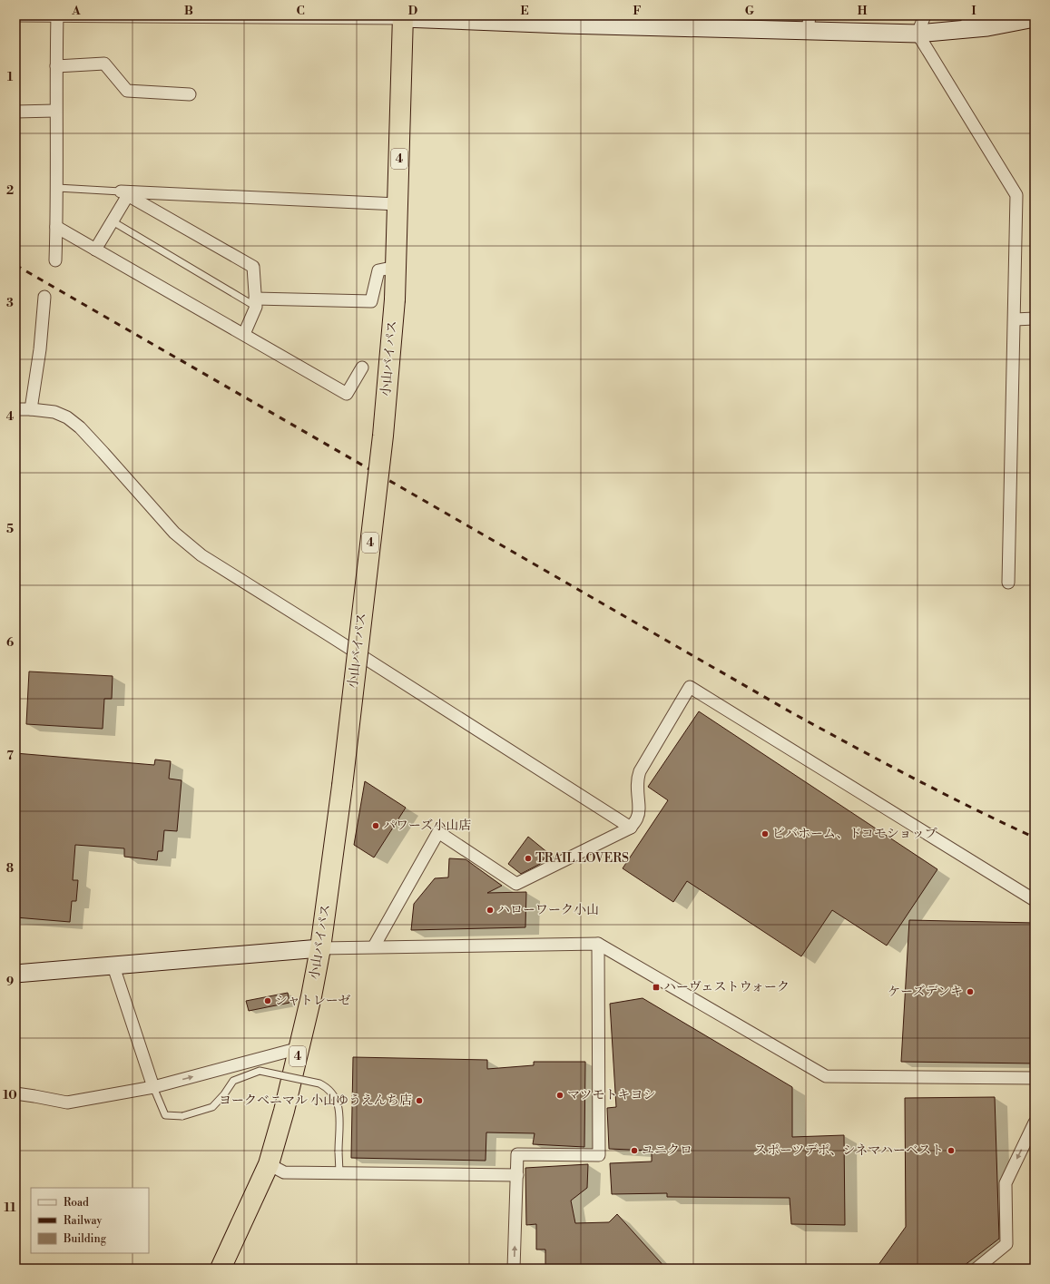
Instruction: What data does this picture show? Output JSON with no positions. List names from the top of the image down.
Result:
{
  "streets": {
    "highway": ["4", "小山バイパス"]
  },
  "places": {
    "other": [
      "パワーズ小山店",
      "ビバホーム、ドコモショップ",
      "TRAIL LOVERS",
      "ハローワーク小山",
      "ケーズデンキ",
      "シャトレーゼ",
      "マツモトキヨシ",
      "ヨークベニマル 小山ゆうえんち店",
      "ユニクロ",
      "スポーツデポ、シネマハーベスト"
    ],
    "transit": ["ハーヴェストウォーク"]
  },
  "legend": ["Road", "Railway", "Building"],
  "grid": {
    "columns": [
      "A",
      "B",
      "C",
      "D",
      "E",
      "F",
      "G",
      "H",
      "I"
    ],
    "rows": [
      "1",
      "2",
      "3",
      "4",
      "5",
      "6",
      "7",
      "8",
      "9",
      "10",
      "11"
    ]
  }
}
